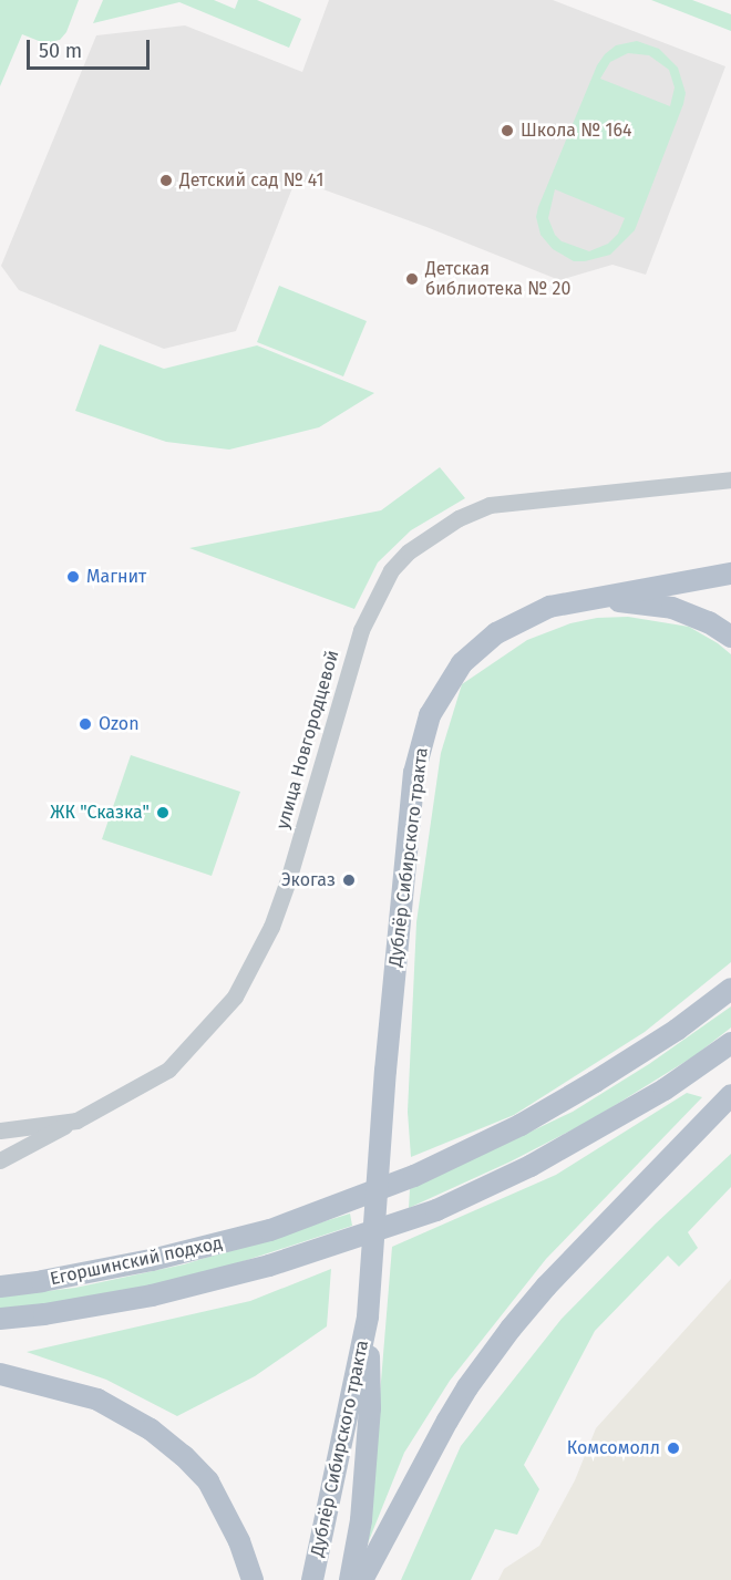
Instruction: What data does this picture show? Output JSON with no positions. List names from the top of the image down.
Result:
{
  "streets": {
    "main road": ["Дублёр Сибирского тракта", "Егоршинский подход"],
    "street": ["улица Новгородцевой"]
  },
  "places": [
    "Школа № 164",
    "Детский сад № 41",
    "Детская библиотека № 20",
    "Магнит",
    "Ozon",
    "ЖК \"Сказка\"",
    "Экогаз",
    "Комсомолл"
  ],
  "scale_bar": "50 m"
}
